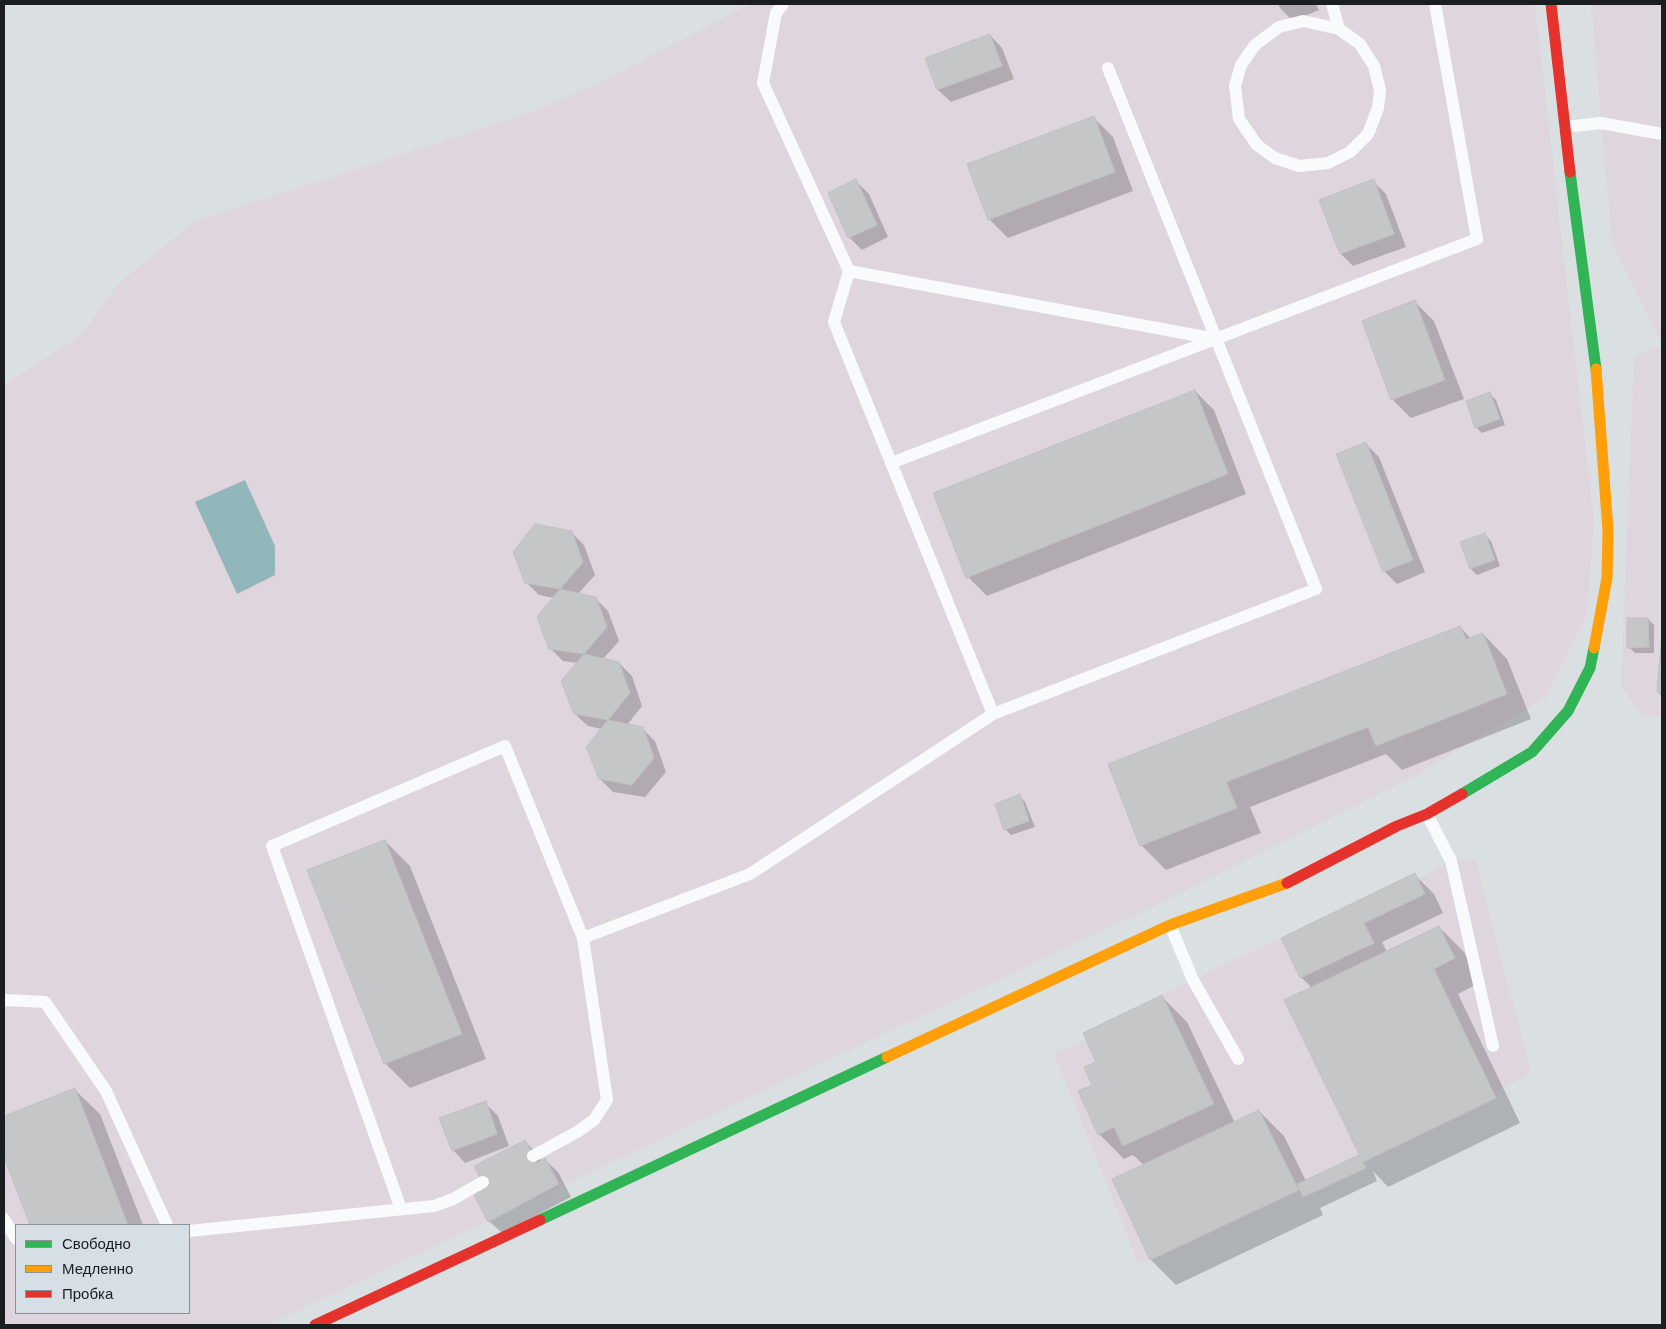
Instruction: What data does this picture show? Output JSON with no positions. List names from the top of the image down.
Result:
{
  "legend": ["Свободно", "Медленно", "Пробка"]
}
